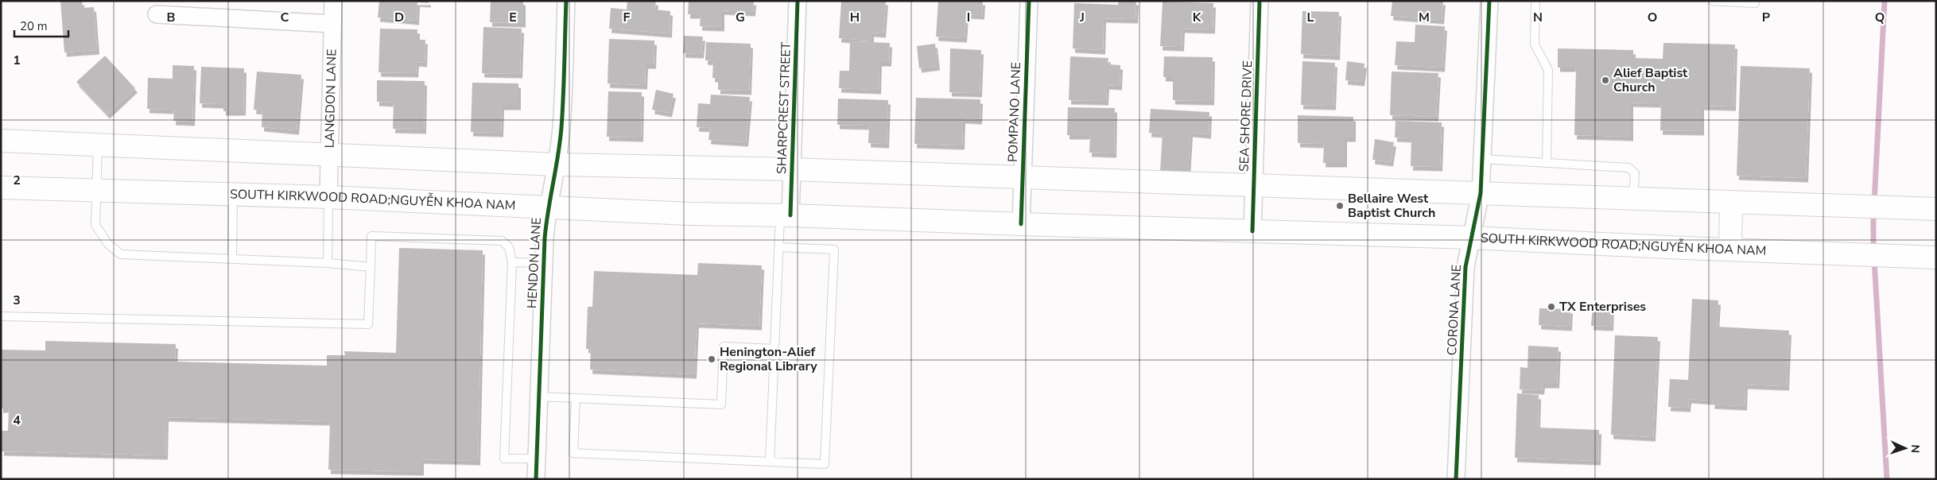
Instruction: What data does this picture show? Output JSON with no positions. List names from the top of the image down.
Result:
{
  "streets": {
    "main road": ["SOUTH KIRKWOOD ROAD;NGUYỄN KHOA NAM"],
    "street": [
      "LANGDON LANE",
      "SHARPCREST STREET",
      "POMPANO LANE",
      "SEA SHORE DRIVE",
      "HENDON LANE",
      "CORONA LANE"
    ]
  },
  "crossings": [
    ["LANGDON LANE", "SOUTH KIRKWOOD ROAD;NGUYỄN KHOA NAM"],
    ["SHARPCREST STREET", "SOUTH KIRKWOOD ROAD;NGUYỄN KHOA NAM"],
    ["POMPANO LANE", "SOUTH KIRKWOOD ROAD;NGUYỄN KHOA NAM"],
    ["SEA SHORE DRIVE", "SOUTH KIRKWOOD ROAD;NGUYỄN KHOA NAM"],
    ["SOUTH KIRKWOOD ROAD;NGUYỄN KHOA NAM", "HENDON LANE"],
    ["SOUTH KIRKWOOD ROAD;NGUYỄN KHOA NAM", "CORONA LANE"]
  ],
  "places": [
    "Alief Baptist Church",
    "Bellaire West Baptist Church",
    "TX Enterprises",
    "Henington-Alief Regional Library"
  ],
  "scale_bar": "20 m",
  "north": "right",
  "grid": {
    "columns": [
      "B",
      "C",
      "D",
      "E",
      "F",
      "G",
      "H",
      "I",
      "J",
      "K",
      "L",
      "M",
      "N",
      "O",
      "P",
      "Q"
    ],
    "rows": [
      "1",
      "2",
      "3",
      "4"
    ]
  }
}
